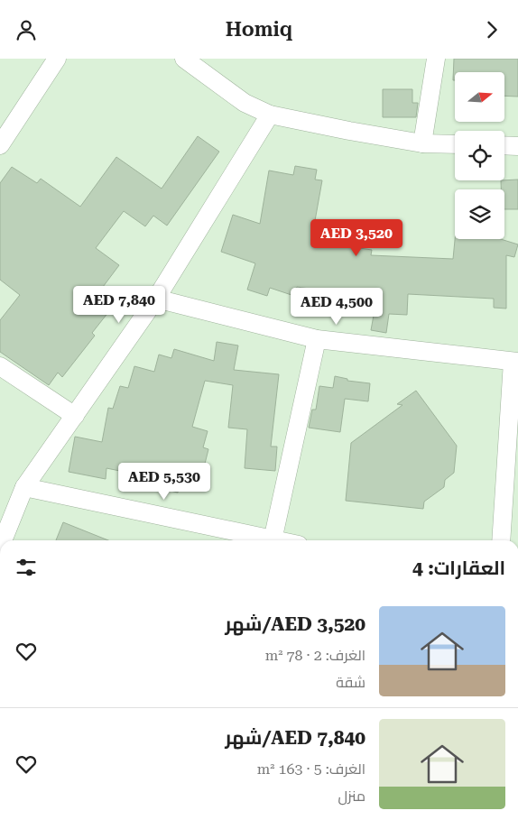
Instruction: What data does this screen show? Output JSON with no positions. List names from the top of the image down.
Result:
{
  "north": "right",
  "page": {
    "header": "Homiq",
    "price": [
      "AED 3,520",
      "AED 7,840",
      "AED 4,500",
      "AED 5,530"
    ],
    "heading": "العقارات: 4",
    "list": [
      {
        "name": "AED 3,520/شهر",
        "note": "الغرف: 2 · 78 m² · شقة"
      },
      {
        "name": "AED 7,840/شهر",
        "note": "الغرف: 5 · 163 m² · منزل"
      }
    ]
  }
}
